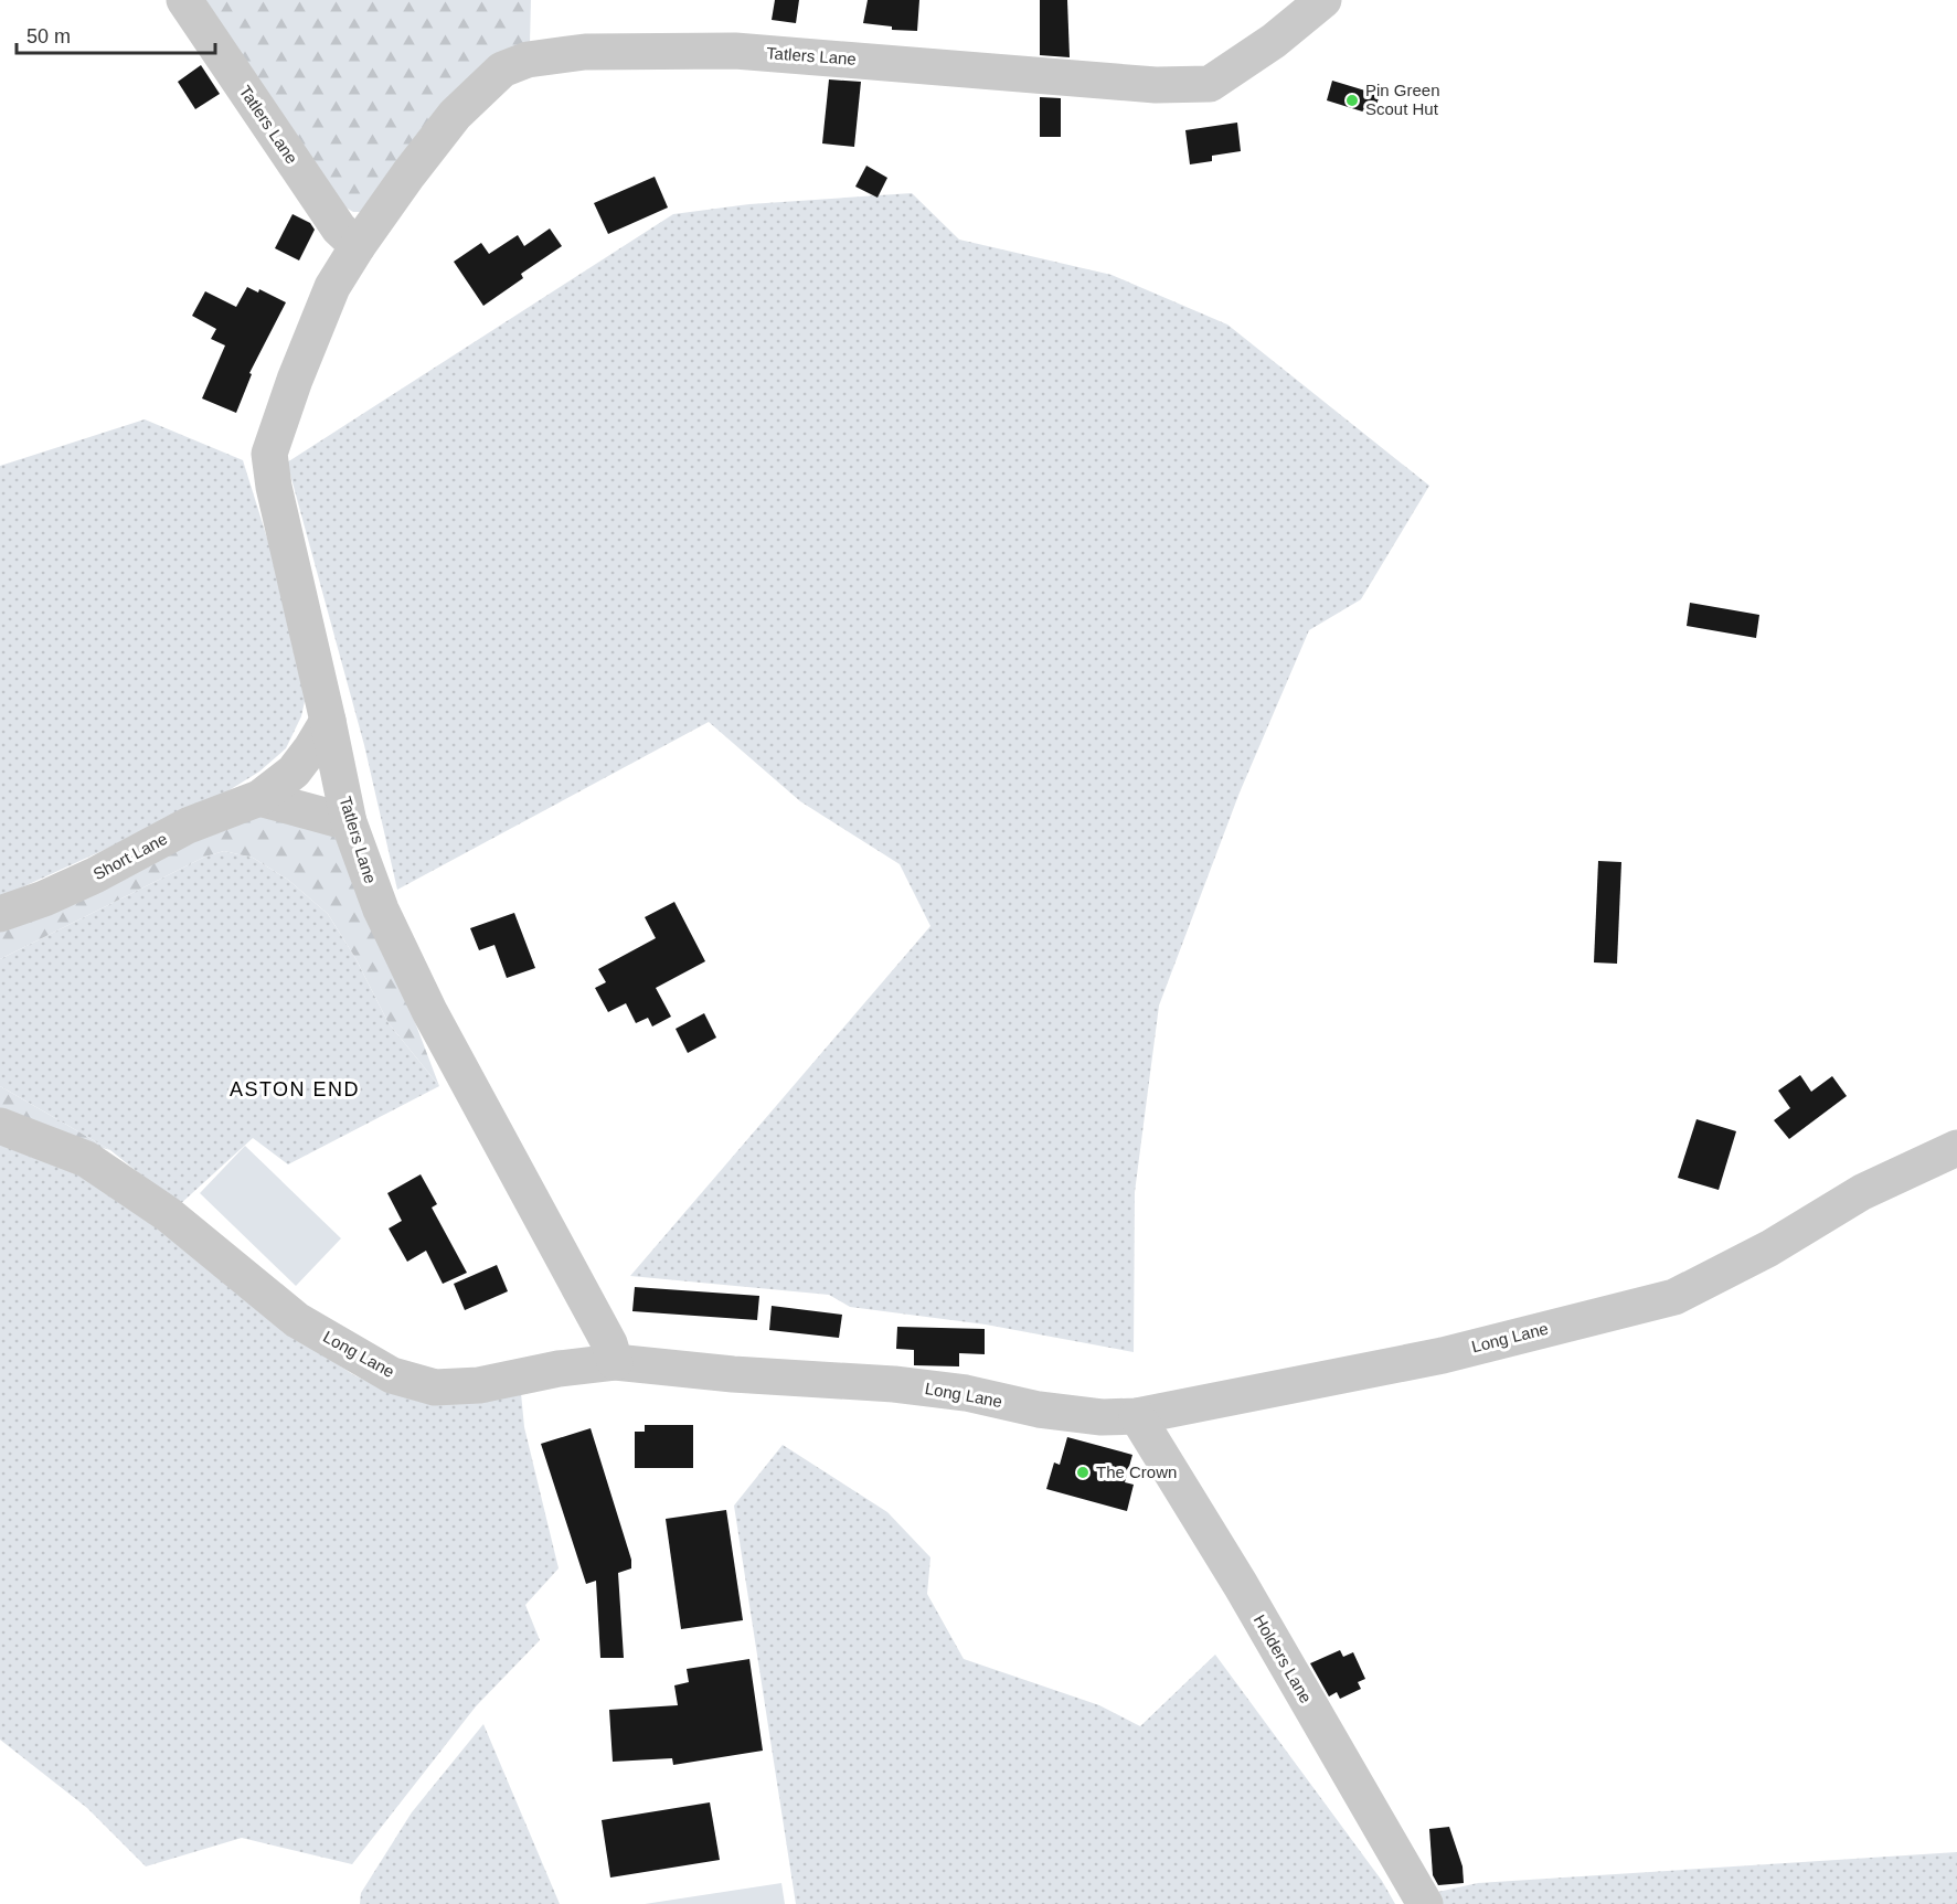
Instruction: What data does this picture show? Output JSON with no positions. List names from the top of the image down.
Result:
{
  "streets": {
    "street": [
      "Tatlers Lane",
      "Short Lane",
      "Long Lane",
      "Holders Lane"
    ]
  },
  "crossings": [
    ["Tatlers Lane", "Short Lane"],
    ["Tatlers Lane", "Long Lane"],
    ["Long Lane", "Holders Lane"]
  ],
  "districts": ["ASTON END"],
  "places": ["Pin Green Scout Hut", "The Crown"],
  "scale_bar": "50 m"
}
